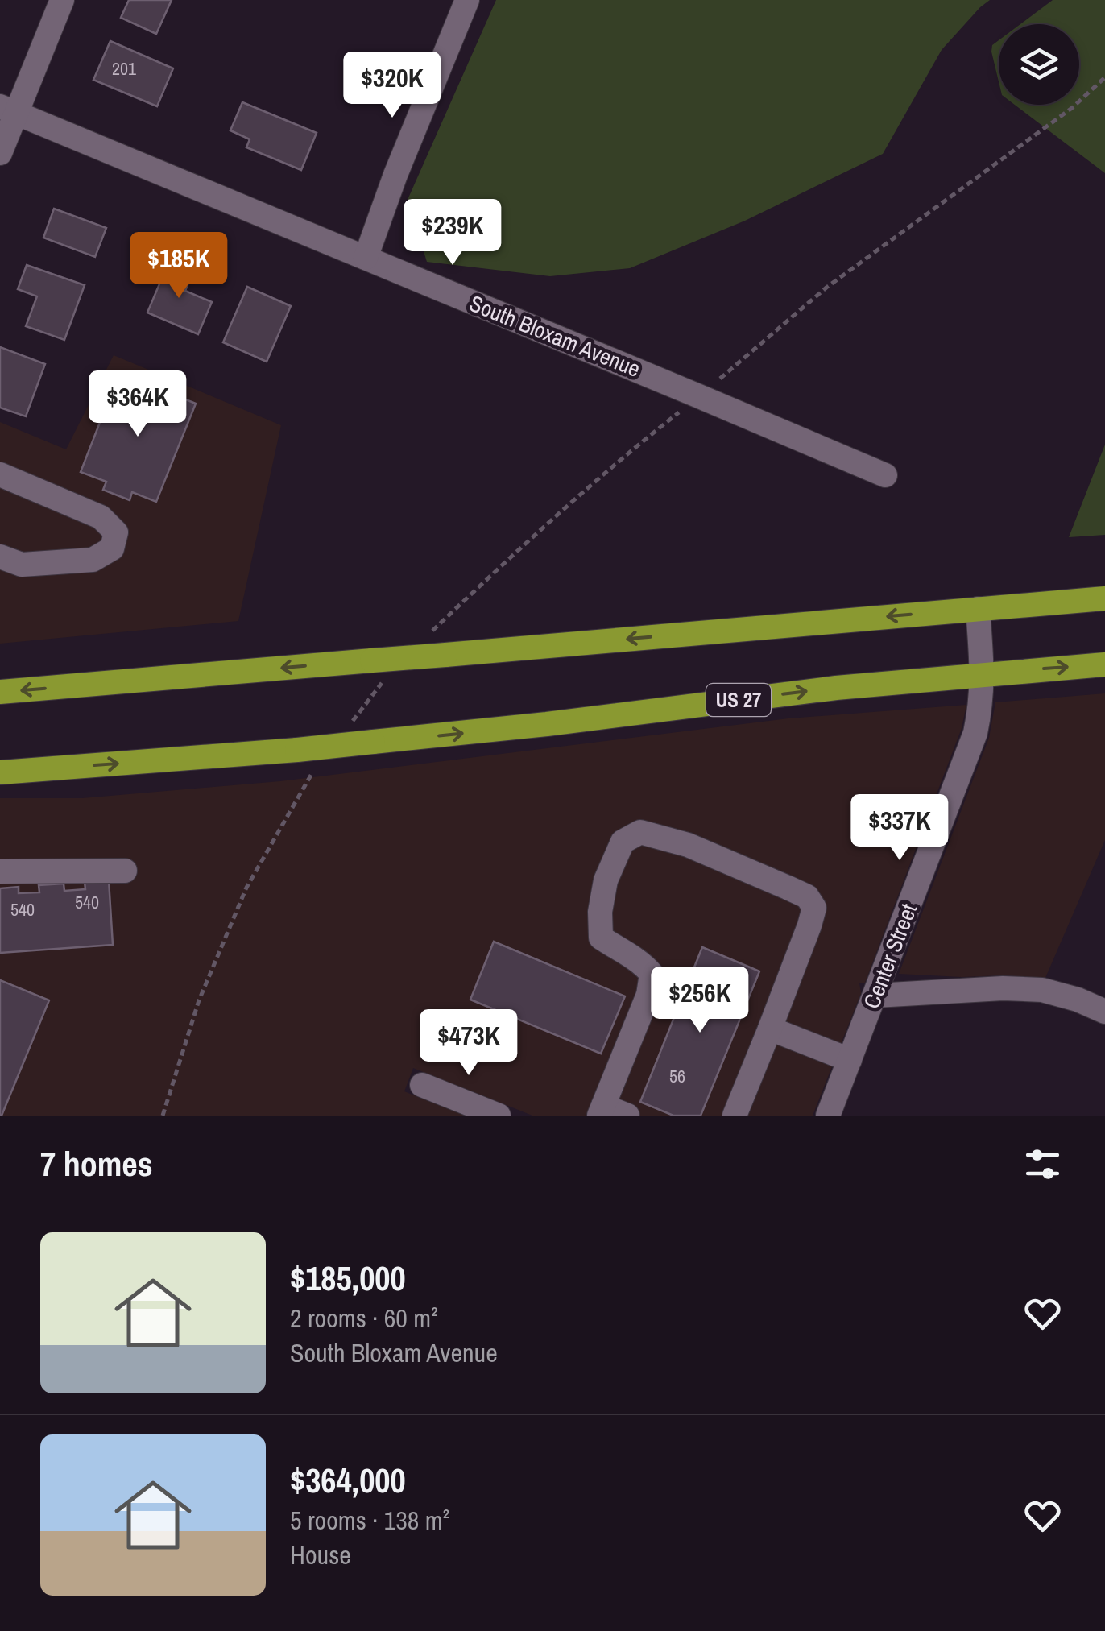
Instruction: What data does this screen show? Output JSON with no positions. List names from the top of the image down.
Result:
{
  "streets": {
    "highway": ["US 27"],
    "street": ["South Bloxam Avenue", "Center Street"]
  },
  "crossings": [
    ["US 27", "Center Street"]
  ],
  "house_numbers": [
    "201",
    "540",
    "540",
    "56"
  ],
  "page": {
    "price": [
      "$320K",
      "$239K",
      "$185K",
      "$364K",
      "$337K",
      "$256K",
      "$473K"
    ],
    "heading": "7 homes",
    "list": [
      {
        "name": "$185,000",
        "note": "2 rooms · 60 m² · South Bloxam Avenue"
      },
      {
        "name": "$364,000",
        "note": "5 rooms · 138 m² · House"
      }
    ]
  }
}
